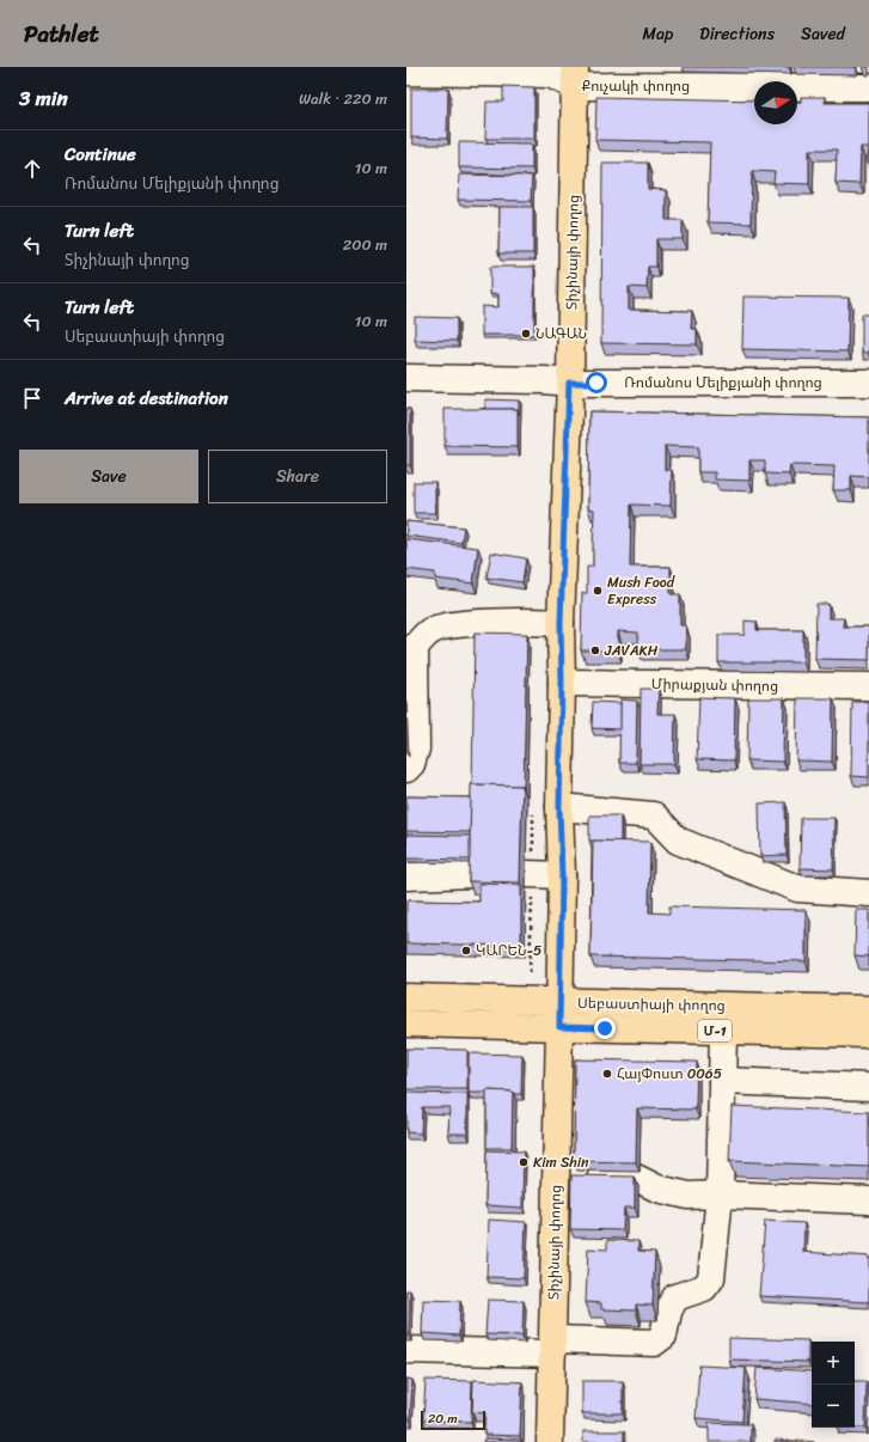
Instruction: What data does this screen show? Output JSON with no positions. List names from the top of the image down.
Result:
{
  "streets": {
    "main road": ["Տիչինայի փողոց", "Սեբաստիայի փողոց", "Մ-1"],
    "street": ["Քուչակի փողոց", "Ռոմանոս Մելիքյանի փողոց", "Միրաքյան փողոց"]
  },
  "crossings": [
    ["Քուչակի փողոց", "Տիչինայի փողոց"],
    ["Տիչինայի փողոց", "Ռոմանոս Մելիքյանի փողոց"],
    ["Տիչինայի փողոց", "Միրաքյան փողոց"],
    ["Տիչինայի փողոց", "Սեբաստիայի փողոց"]
  ],
  "places": [
    "ՆԱԳԱՆ",
    "Mush Food Express",
    "JAVAKH",
    "ԿԱՐԵՆ-5",
    "ՀայՓոստ 0065",
    "Kim Shin"
  ],
  "scale_bar": "20 m",
  "north": "right",
  "page": {
    "header": "Pathlet",
    "nav": ["Map", "Directions", "Saved"],
    "heading": ["3 min", "Walk · 220 m"],
    "list": [
      ["Continue", "Ռոմանոս Մելիքյանի փողոց", "10 m"],
      ["Turn left", "Տիչինայի փողոց", "200 m"],
      ["Turn left", "Սեբաստիայի փողոց", "10 m"],
      "Arrive at destination"
    ],
    "buttons": ["Save", "Share"],
    "map_buttons": ["+", "−"],
    "scale": "20 m"
  }
}
